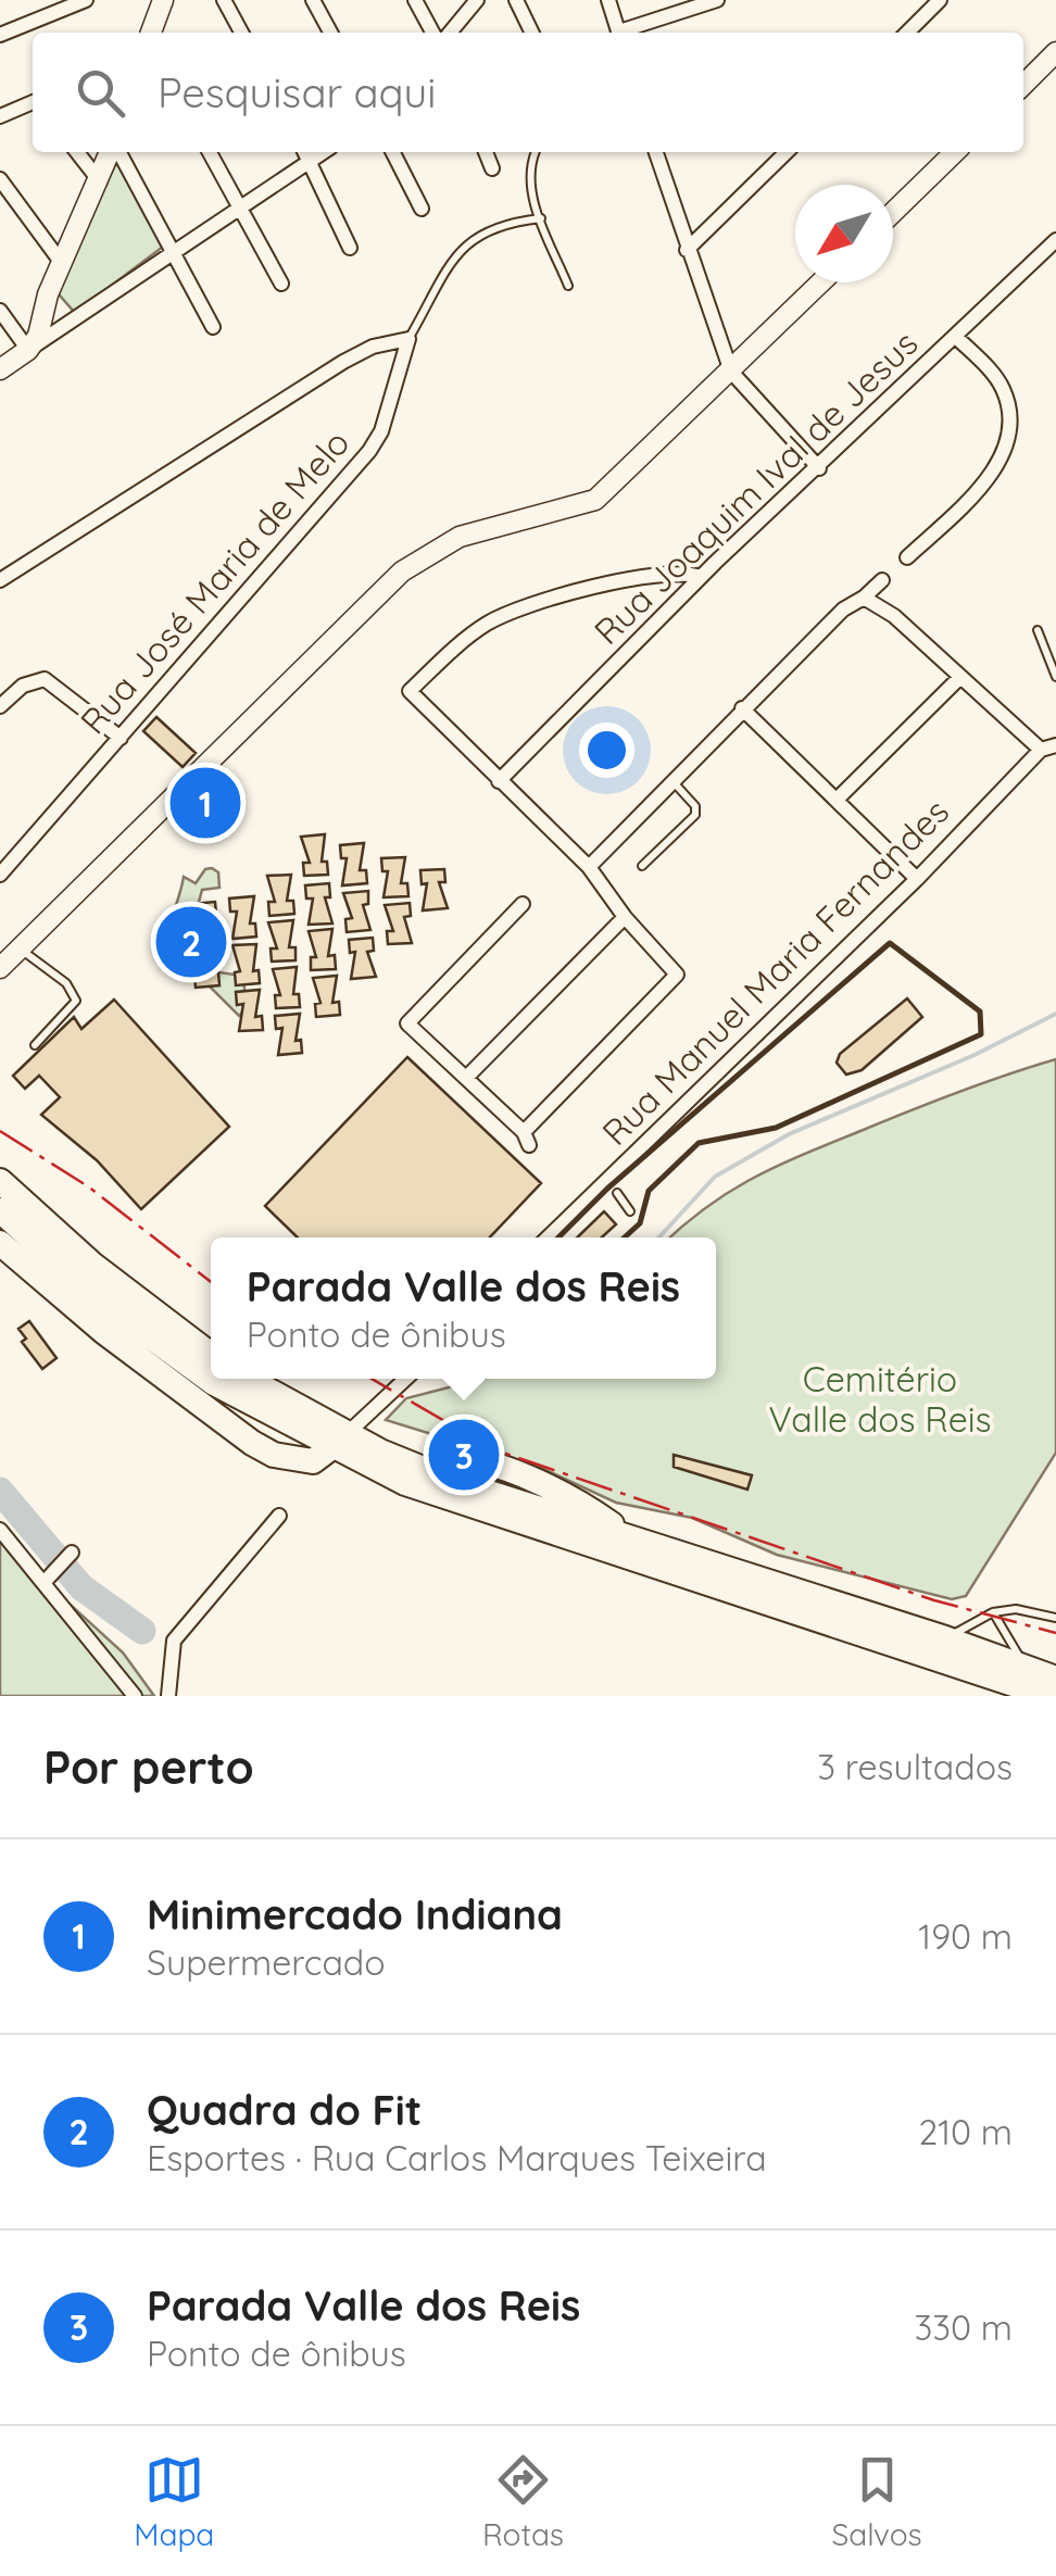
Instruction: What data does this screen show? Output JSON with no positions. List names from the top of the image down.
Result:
{
  "streets": {
    "street": ["Rua Joaquim Ival de Jesus", "Rua José Maria de Melo", "Rua Manuel Maria Fernandes"]
  },
  "parks": ["Cemitério Valle dos Reis"],
  "north": "bottom left",
  "page": {
    "search": "Pesquisar aqui",
    "pins": ["1", "2", "3"],
    "popup": ["Parada Valle dos Reis", "Ponto de ônibus"],
    "heading": ["Por perto", "3 resultados"],
    "list": [
      {
        "mark": "1",
        "name": "Minimercado Indiana",
        "note": "Supermercado",
        "value": "190 m"
      },
      {
        "mark": "2",
        "name": "Quadra do Fit",
        "note": "Esportes · Rua Carlos Marques Teixeira",
        "value": "210 m"
      },
      {
        "mark": "3",
        "name": "Parada Valle dos Reis",
        "note": "Ponto de ônibus",
        "value": "330 m"
      }
    ],
    "nav": ["Mapa", "Rotas", "Salvos"]
  }
}
